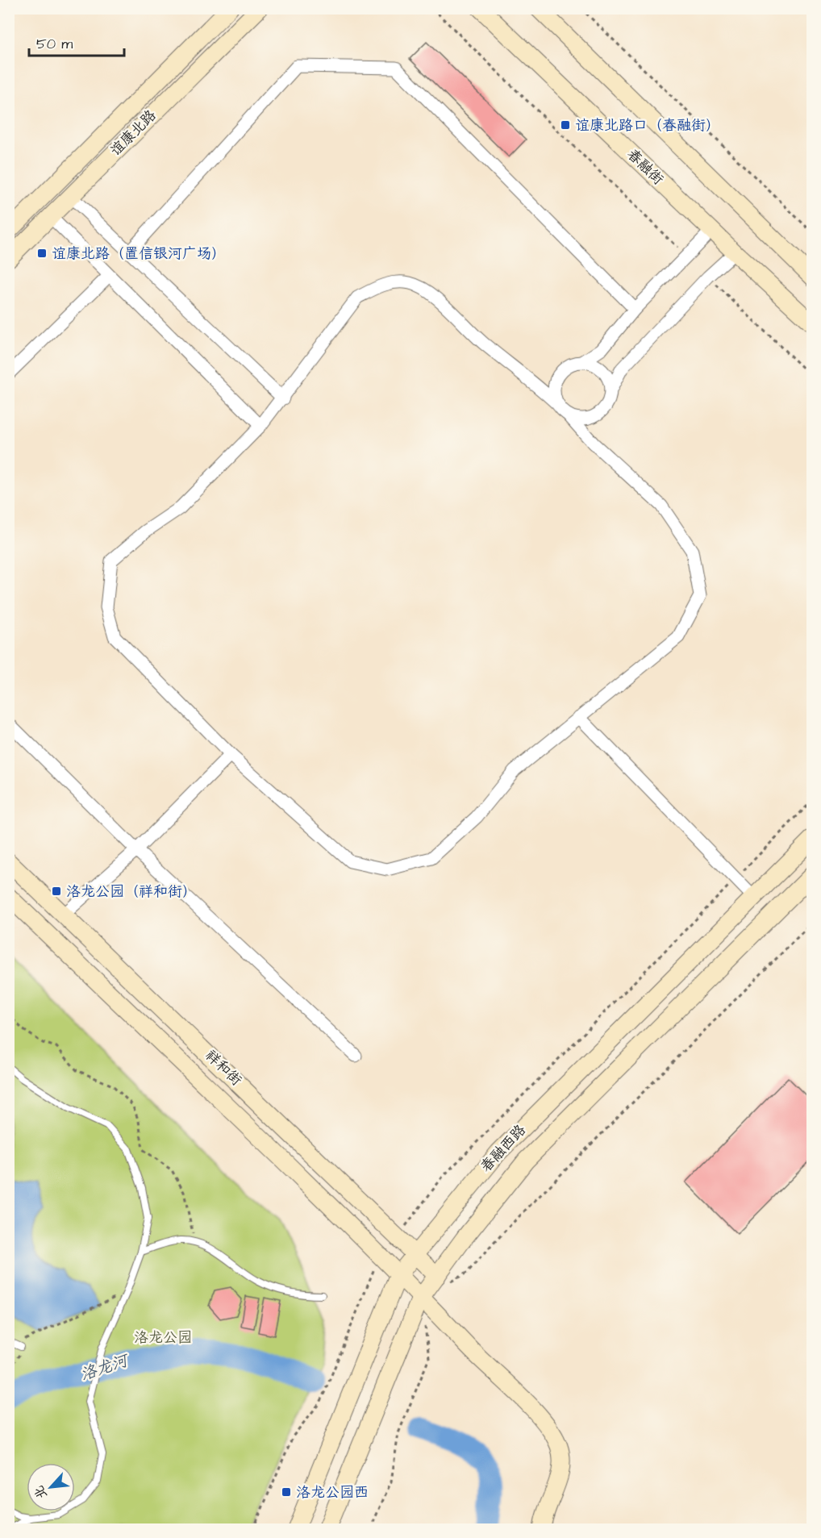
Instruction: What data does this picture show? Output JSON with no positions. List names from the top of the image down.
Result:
{
  "streets": {
    "main road": [
      "谊康北路",
      "春融街",
      "祥和街",
      "春融西路"
    ]
  },
  "crossings": [
    ["祥和街", "春融西路"]
  ],
  "water": ["洛龙河"],
  "parks": ["洛龙公园"],
  "places": {
    "transit": [
      "谊康北路口（春融街）",
      "谊康北路（置信银河广场）",
      "洛龙公园（祥和街）",
      "洛龙公园西"
    ]
  },
  "scale_bar": "50 m",
  "north": "bottom left"
}
